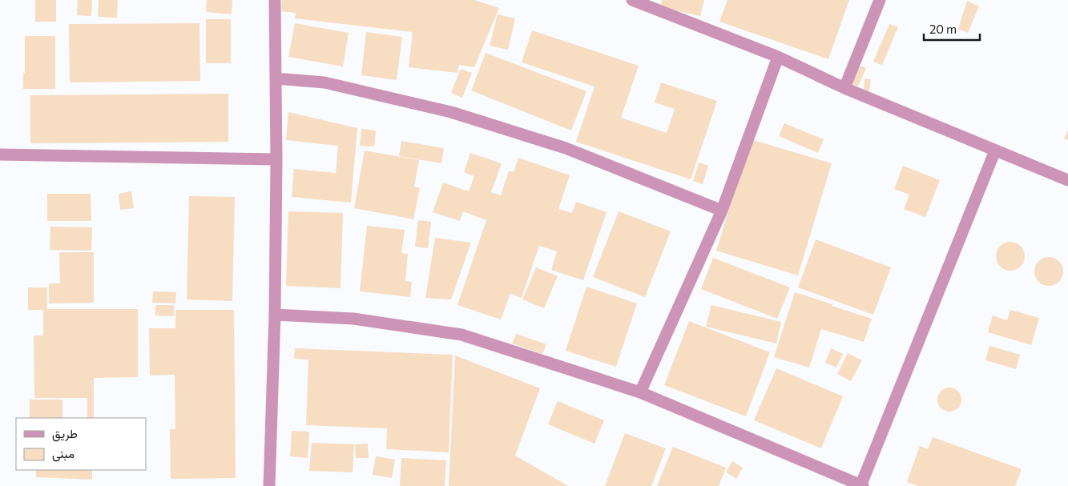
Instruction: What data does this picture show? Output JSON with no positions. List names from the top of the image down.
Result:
{
  "legend": ["طريق", "مبنى"],
  "scale_bar": "20 m"
}
